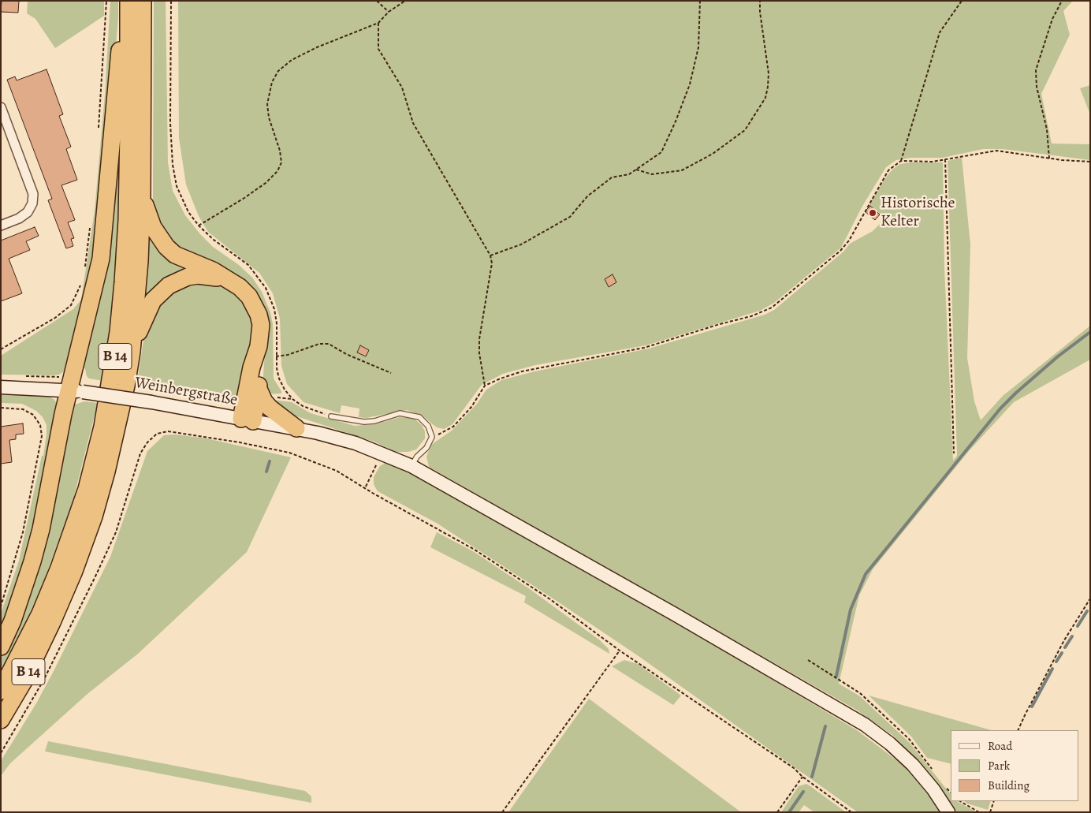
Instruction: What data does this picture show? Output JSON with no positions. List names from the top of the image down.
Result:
{
  "streets": {
    "highway": ["B 14"],
    "main road": ["Weinbergstraße"]
  },
  "places": ["Historische Kelter"],
  "legend": ["Road", "Park", "Building"]
}
